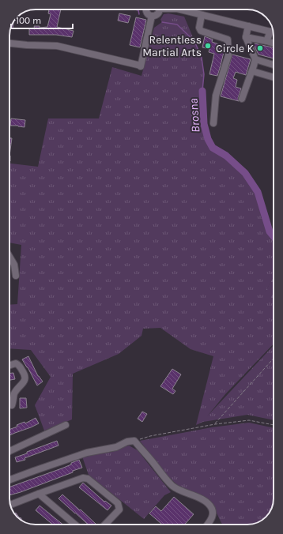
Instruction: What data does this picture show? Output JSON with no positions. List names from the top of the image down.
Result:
{
  "water": ["Brosna"],
  "places": ["Relentless Martial Arts", "Circle K"],
  "scale_bar": "100 m"
}
